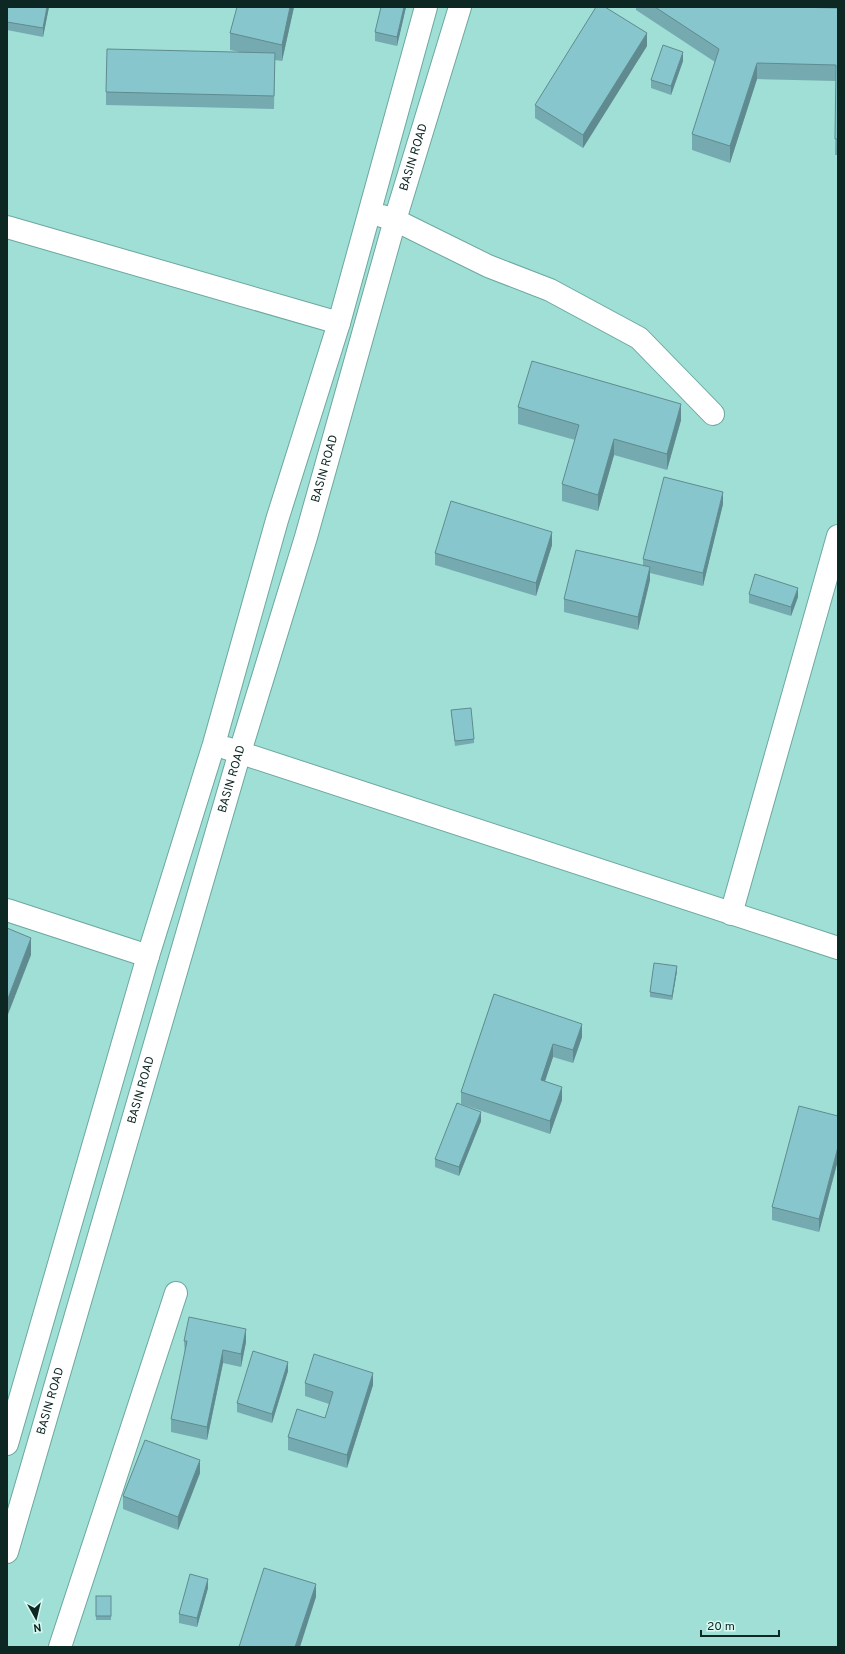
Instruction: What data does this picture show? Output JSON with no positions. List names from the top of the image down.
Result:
{
  "streets": {
    "street": ["BASIN ROAD"]
  },
  "scale_bar": "20 m",
  "north": "bottom"
}
